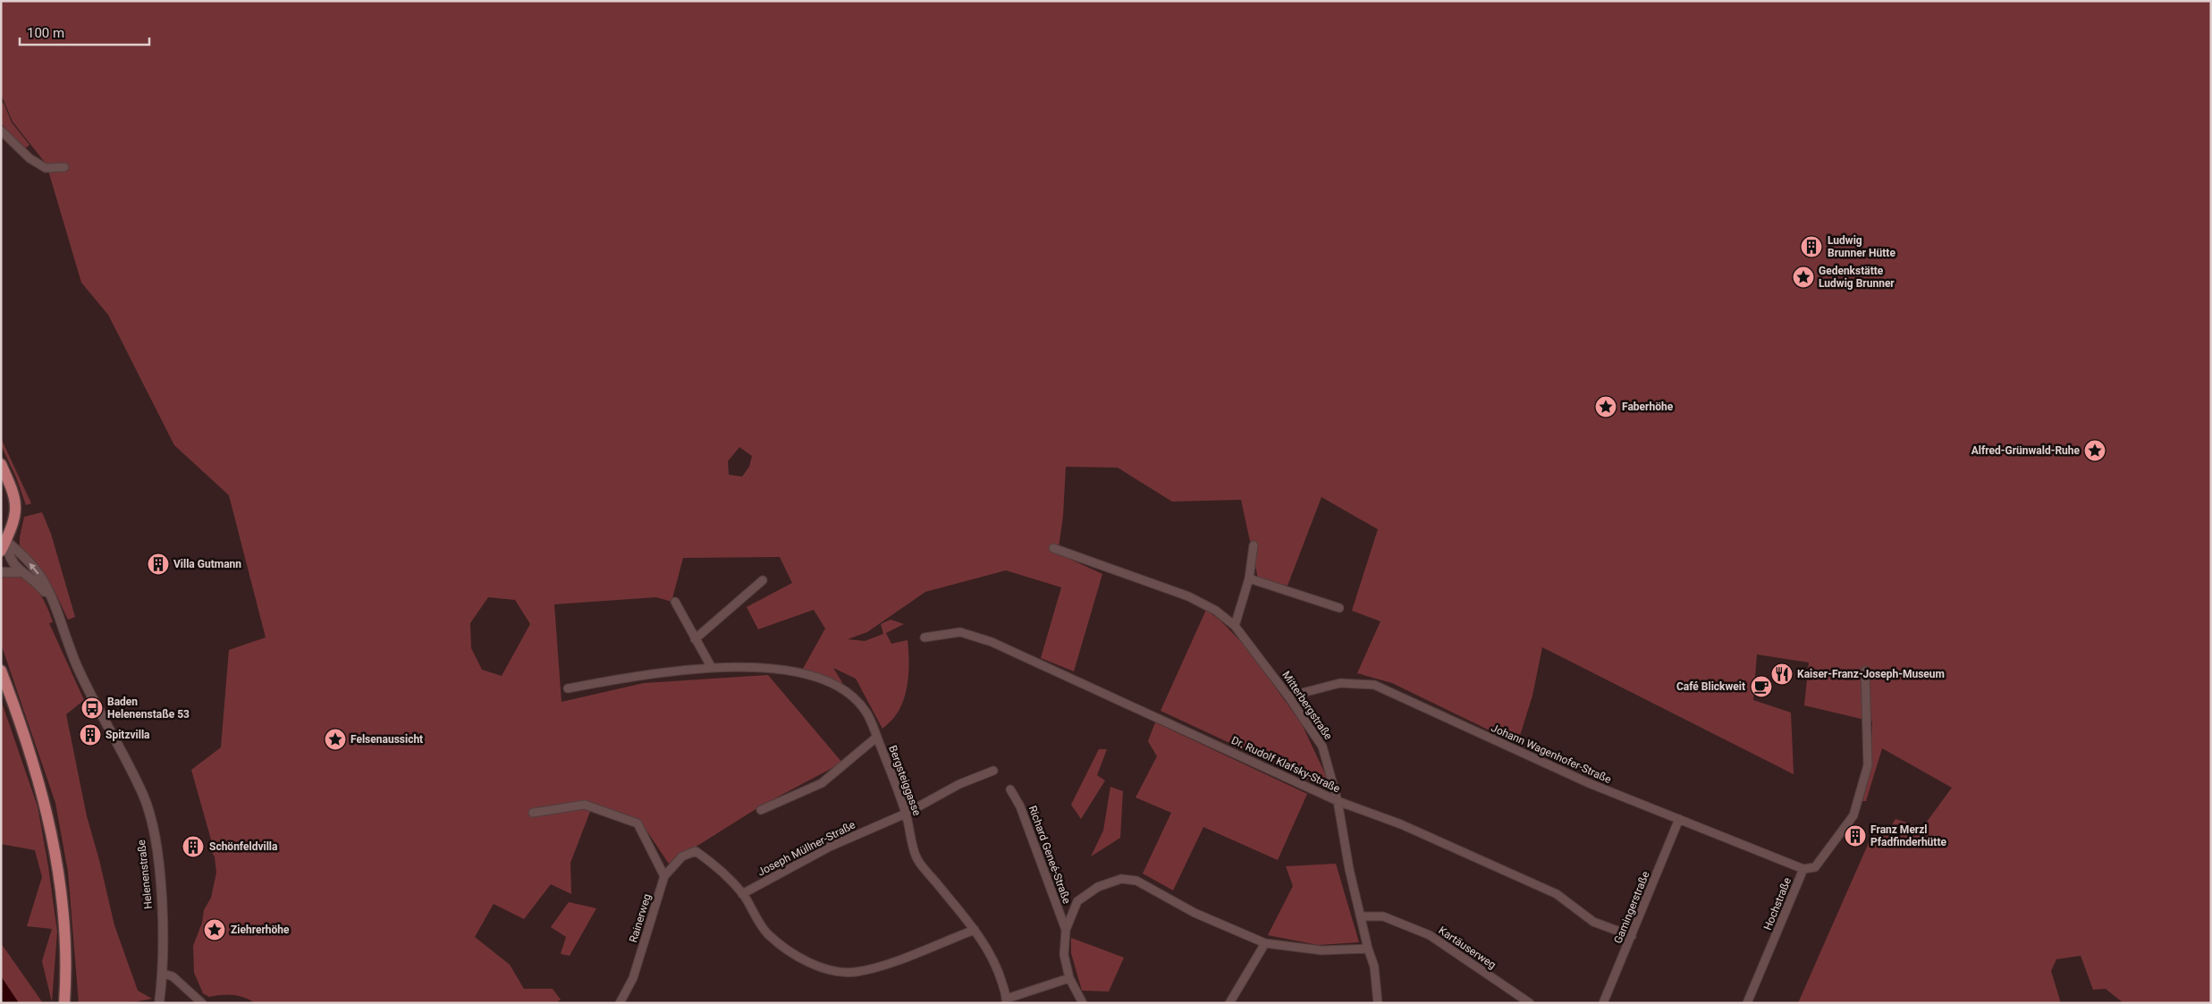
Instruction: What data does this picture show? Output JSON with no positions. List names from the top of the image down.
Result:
{
  "streets": {
    "street": [
      "Mitterbergstraße",
      "Johann Wagenhofer-Straße",
      "Dr. Rudolf Klafsky-Straße",
      "Bergsteiggasse",
      "Joseph Müllner-Straße",
      "Richard Geneé-Straße",
      "Helenenstraße",
      "Hochstraße",
      "Gamingerstraße",
      "Rainerweg",
      "Kartäuserweg"
    ]
  },
  "crossings": [
    ["Mitterbergstraße", "Johann Wagenhofer-Straße"],
    ["Mitterbergstraße", "Dr. Rudolf Klafsky-Straße"],
    ["Mitterbergstraße", "Kartäuserweg"],
    ["Johann Wagenhofer-Straße", "Hochstraße"],
    ["Johann Wagenhofer-Straße", "Gamingerstraße"],
    ["Dr. Rudolf Klafsky-Straße", "Gamingerstraße"],
    ["Bergsteiggasse", "Joseph Müllner-Straße"],
    ["Joseph Müllner-Straße", "Rainerweg"]
  ],
  "places": {
    "building": [
      "Ludwig Brunner Hütte",
      "Villa Gutmann",
      "Spitzvilla",
      "Franz Merzl Pfadfinderhütte",
      "Schönfeldvilla"
    ],
    "place": [
      "Gedenkstätte Ludwig Brunner",
      "Faberhöhe",
      "Alfred-Grünwald-Ruhe",
      "Felsenaussicht",
      "Ziehrerhöhe"
    ],
    "restaurant": ["Kaiser-Franz-Joseph-Museum"],
    "cafe": ["Café Blickweit"],
    "bus stop": ["Baden Helenenstaße 53"]
  },
  "scale_bar": "100 m"
}
